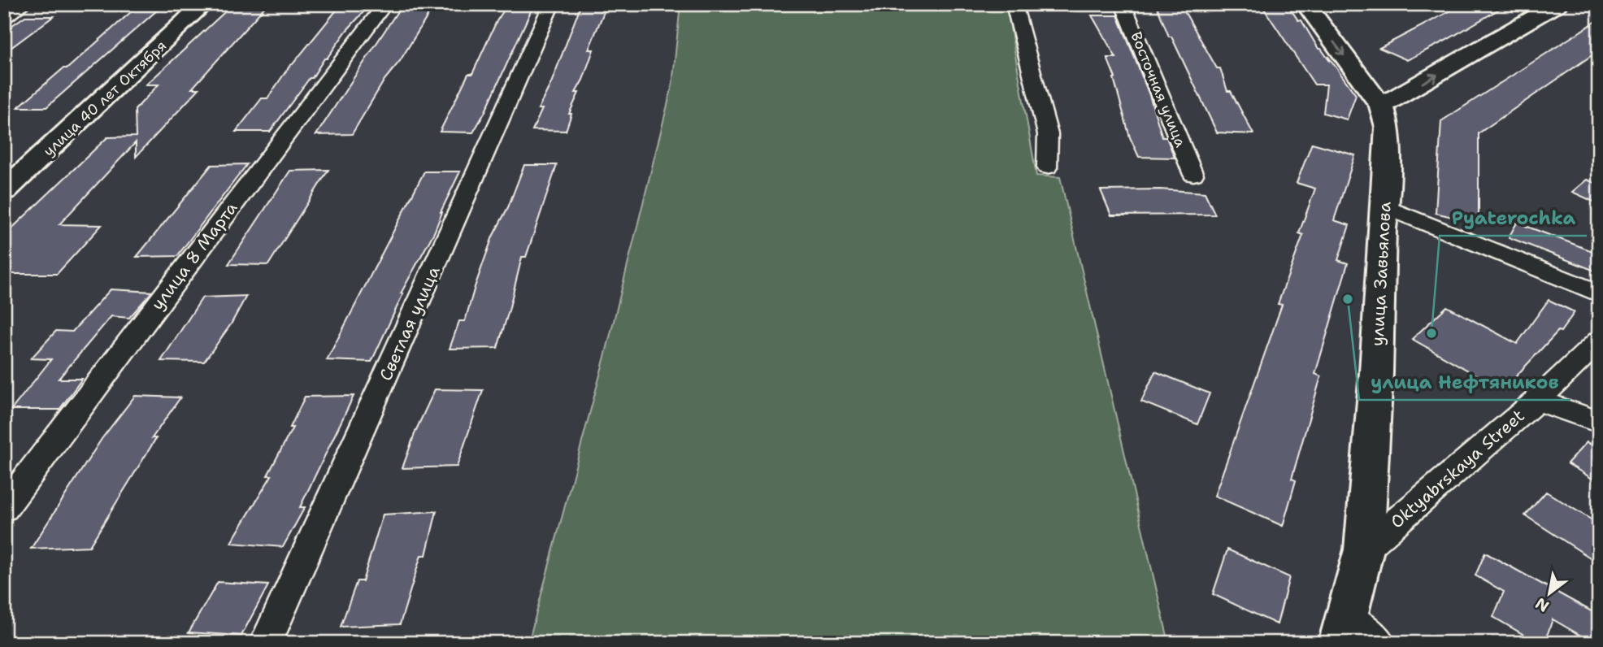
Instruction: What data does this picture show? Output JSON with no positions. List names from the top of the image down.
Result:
{
  "streets": {
    "street": [
      "Восточная улица",
      "улица 40 лет Октября",
      "улица 8 Марта",
      "улица Завьялова",
      "Светлая улица",
      "Oktyabrskaya Street"
    ]
  },
  "crossings": [
    ["улица Завьялова", "Oktyabrskaya Street"]
  ],
  "places": ["улица Нефтяников", "Pyaterochka"],
  "north": "bottom left"
}
